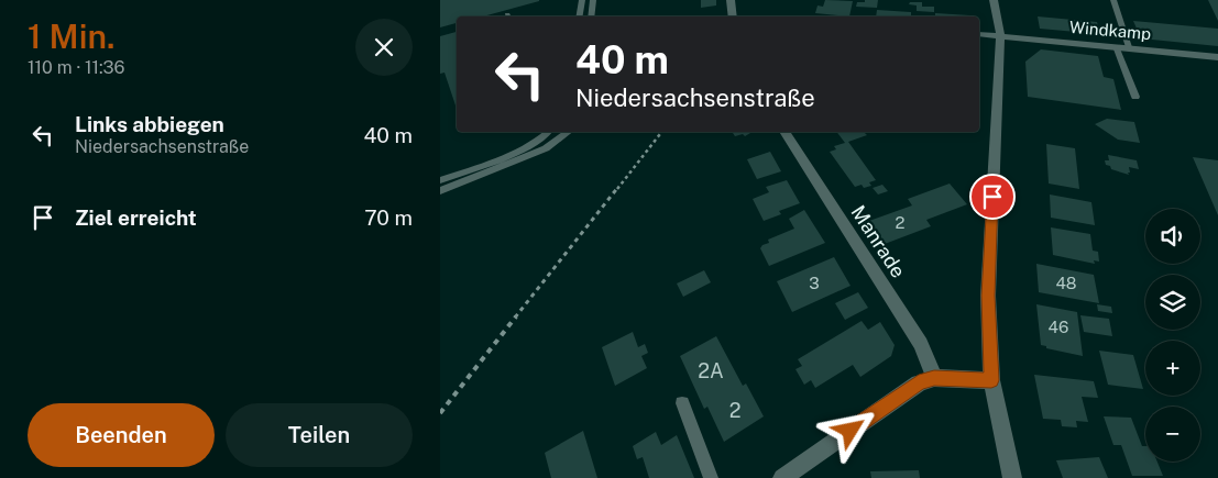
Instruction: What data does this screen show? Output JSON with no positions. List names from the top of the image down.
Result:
{
  "streets": {
    "street": ["Windkamp", "Manrade"]
  },
  "house_numbers": [
    "2",
    "3",
    "48",
    "46",
    "2A",
    "2"
  ],
  "page": {
    "heading": ["1 Min.", "110 m · 11:36"],
    "turn": ["40 m", "Niedersachsenstraße"],
    "list": [
      {
        "name": "Links abbiegen",
        "note": "Niedersachsenstraße",
        "value": "40 m"
      },
      {
        "name": "Ziel erreicht",
        "value": "70 m"
      }
    ],
    "map_buttons": ["+", "−"],
    "buttons": ["Beenden", "Teilen"]
  }
}
